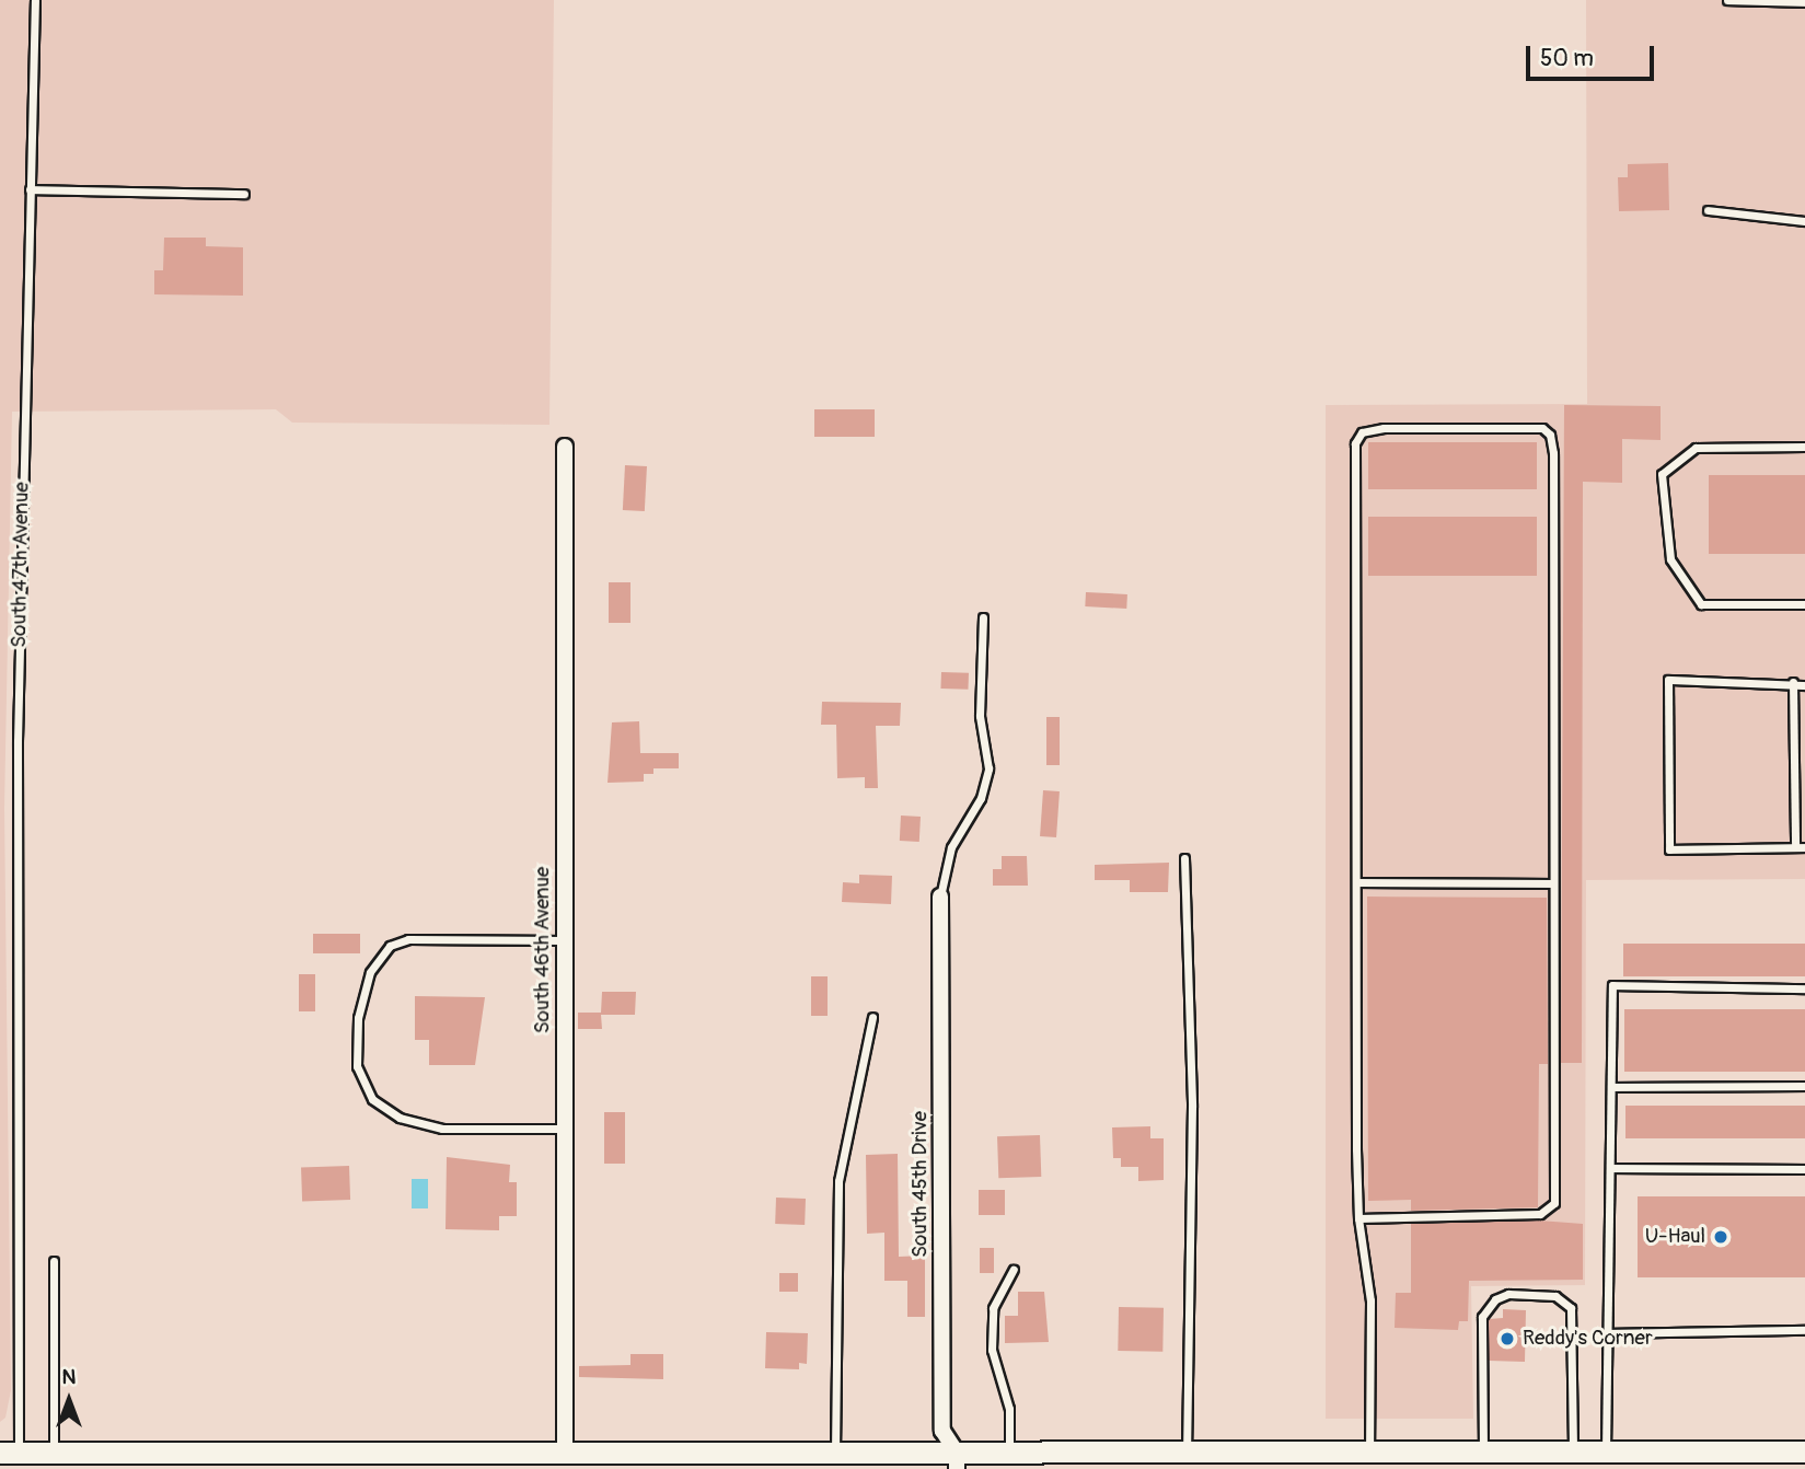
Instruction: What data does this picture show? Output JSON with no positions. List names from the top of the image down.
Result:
{
  "streets": {
    "street": ["South 46th Avenue", "South 45th Drive"],
    "lane": ["South 47th Avenue"]
  },
  "places": ["U-Haul", "Reddy's Corner"],
  "scale_bar": "50 m",
  "north": "top"
}
